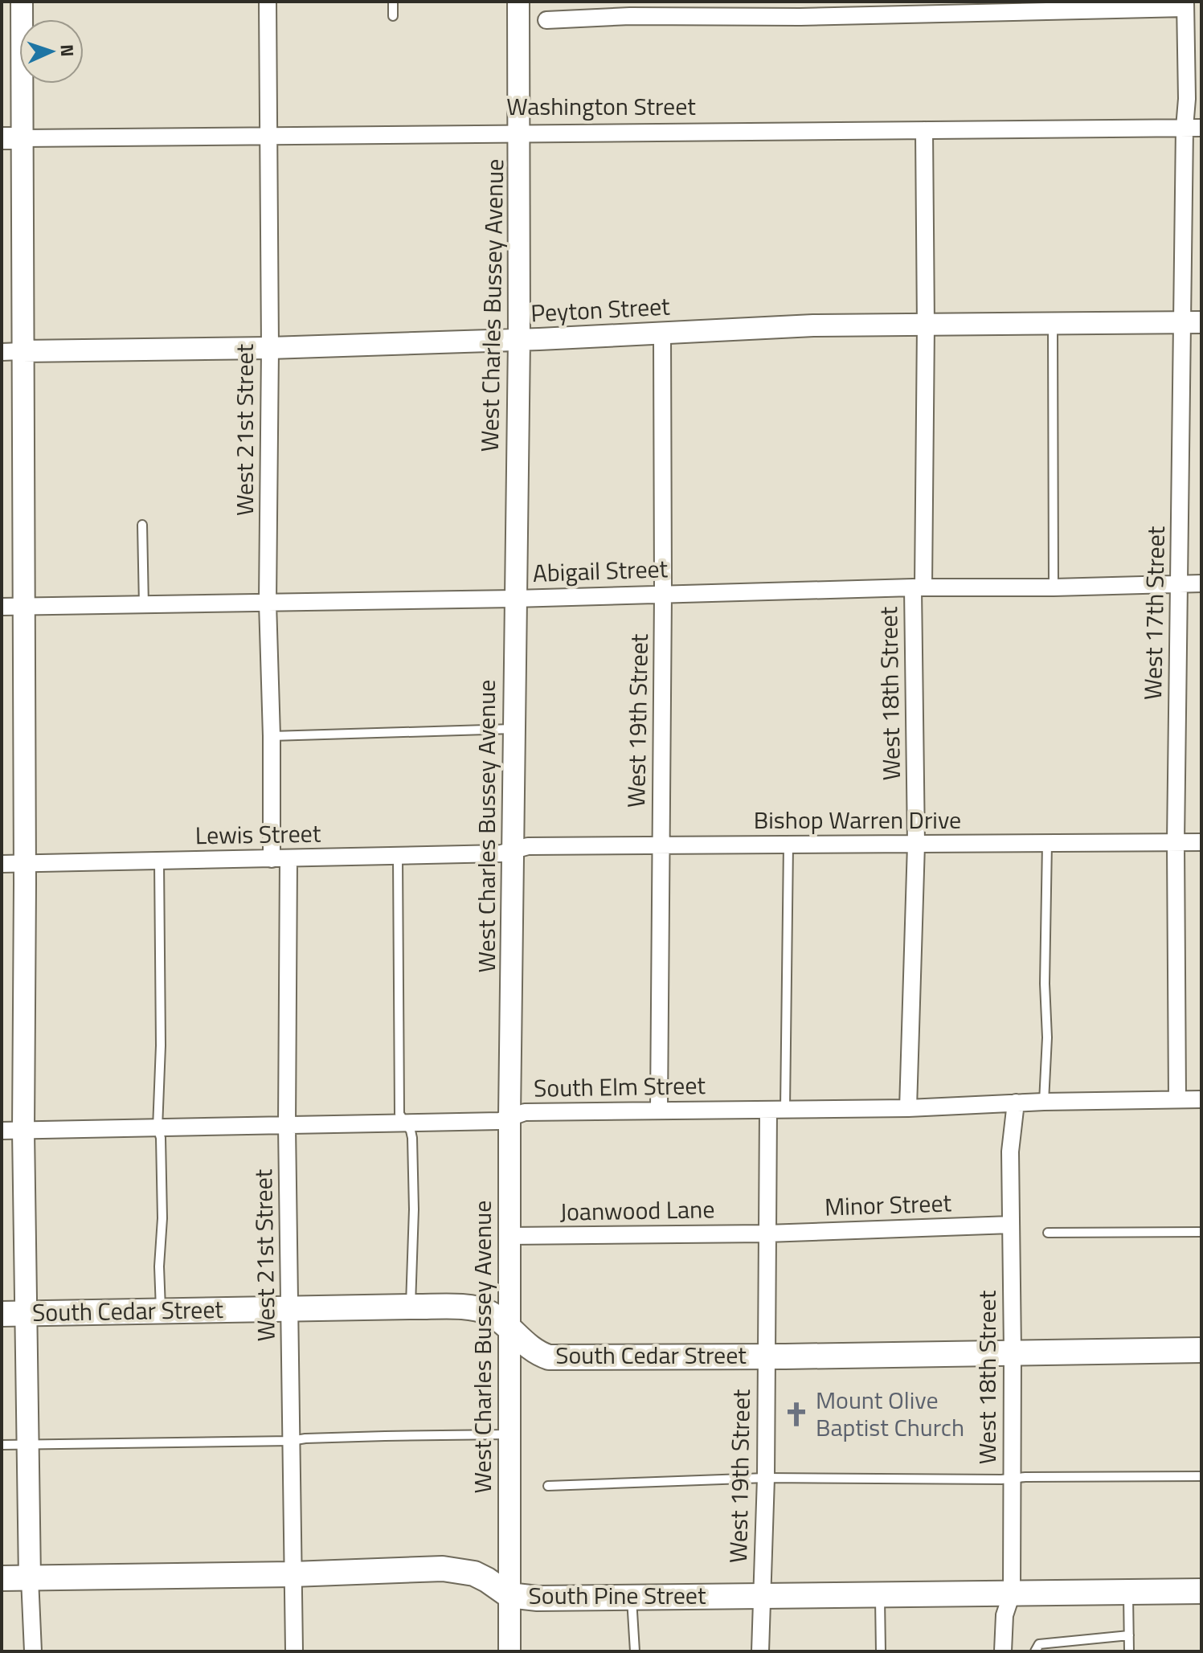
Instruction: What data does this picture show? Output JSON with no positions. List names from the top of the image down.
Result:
{
  "streets": {
    "main road": ["South Cedar Street", "South Pine Street"],
    "street": [
      "Washington Street",
      "West Charles Bussey Avenue",
      "Peyton Street",
      "West 21st Street",
      "Abigail Street",
      "West 17th Street",
      "West 18th Street",
      "West 19th Street",
      "Bishop Warren Drive",
      "Lewis Street",
      "South Elm Street",
      "Minor Street",
      "Joanwood Lane"
    ]
  },
  "crossings": [
    ["Washington Street", "West Charles Bussey Avenue"],
    ["Washington Street", "West 21st Street"],
    ["Washington Street", "West 17th Street"],
    ["Washington Street", "West 18th Street"],
    ["West Charles Bussey Avenue", "Peyton Street"],
    ["West Charles Bussey Avenue", "Abigail Street"],
    ["West Charles Bussey Avenue", "Bishop Warren Drive"],
    ["West Charles Bussey Avenue", "Lewis Street"],
    ["West Charles Bussey Avenue", "South Elm Street"],
    ["West Charles Bussey Avenue", "Joanwood Lane"],
    ["West Charles Bussey Avenue", "South Cedar Street"],
    ["West Charles Bussey Avenue", "South Pine Street"],
    ["Peyton Street", "West 21st Street"],
    ["Peyton Street", "West 17th Street"],
    ["Peyton Street", "West 18th Street"],
    ["Peyton Street", "West 19th Street"],
    ["West 21st Street", "Abigail Street"],
    ["West 21st Street", "Lewis Street"],
    ["West 21st Street", "South Elm Street"],
    ["West 21st Street", "South Cedar Street"],
    ["West 21st Street", "South Pine Street"],
    ["Abigail Street", "West 17th Street"],
    ["Abigail Street", "West 18th Street"],
    ["Abigail Street", "West 19th Street"],
    ["West 17th Street", "Bishop Warren Drive"],
    ["West 17th Street", "South Elm Street"],
    ["West 18th Street", "Bishop Warren Drive"],
    ["West 18th Street", "South Elm Street"],
    ["West 18th Street", "Minor Street"],
    ["West 18th Street", "South Cedar Street"],
    ["West 18th Street", "South Pine Street"],
    ["West 19th Street", "Bishop Warren Drive"],
    ["West 19th Street", "South Elm Street"],
    ["West 19th Street", "Minor Street"],
    ["West 19th Street", "Joanwood Lane"],
    ["West 19th Street", "South Cedar Street"],
    ["West 19th Street", "South Pine Street"],
    ["Bishop Warren Drive", "Lewis Street"],
    ["Minor Street", "Joanwood Lane"]
  ],
  "places": {
    "church": ["Mount Olive Baptist Church"]
  },
  "north": "right"
}
